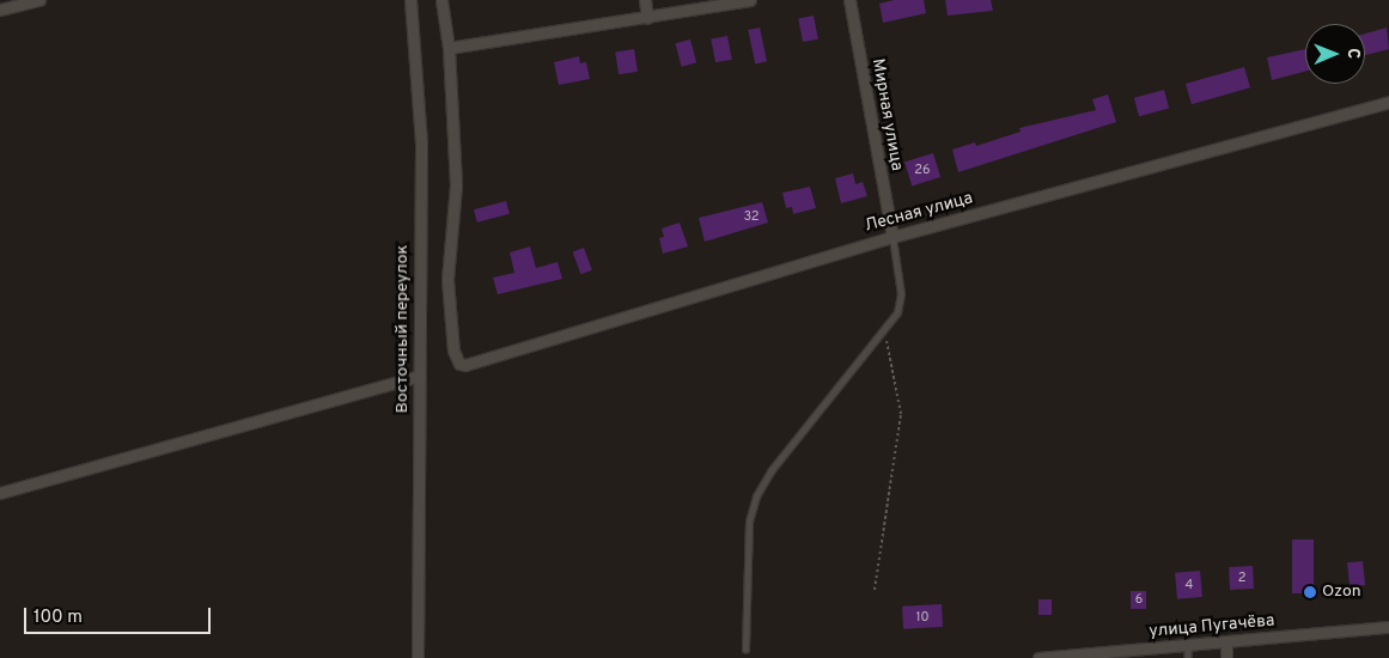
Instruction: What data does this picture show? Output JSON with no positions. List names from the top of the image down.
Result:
{
  "streets": {
    "street": [
      "Мирная улица",
      "Лесная улица",
      "Восточный переулок",
      "улица Пугачёва"
    ]
  },
  "crossings": [
    ["Мирная улица", "Лесная улица"]
  ],
  "places": ["Ozon"],
  "house_numbers": [
    "26",
    "32",
    "2",
    "4",
    "6",
    "10"
  ],
  "scale_bar": "100 m",
  "north": "right"
}
